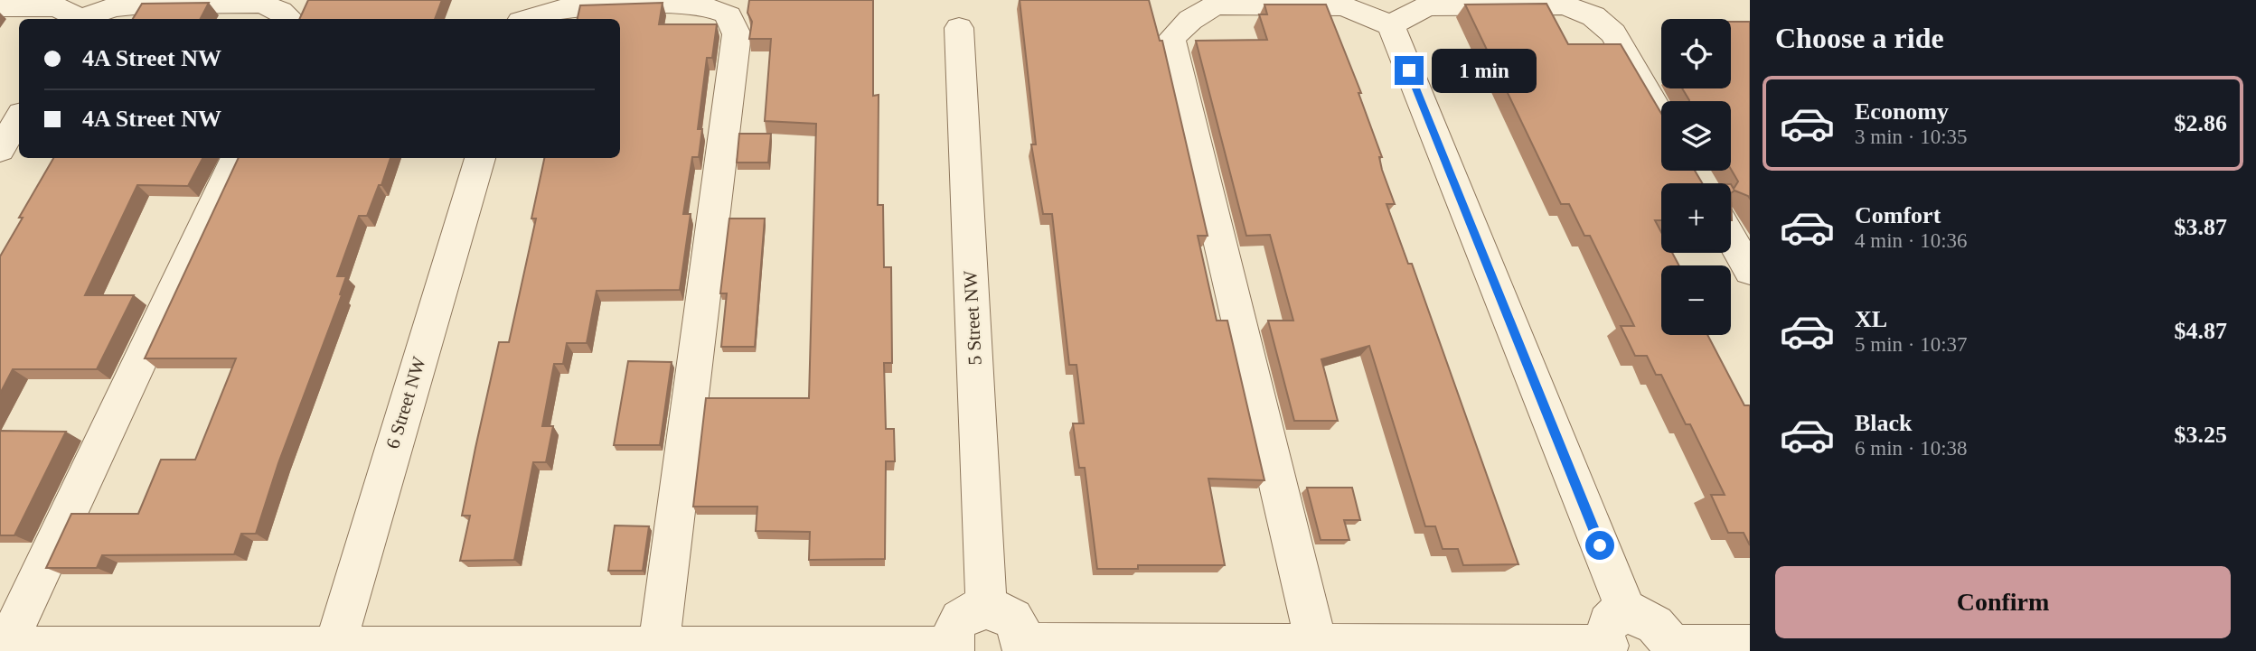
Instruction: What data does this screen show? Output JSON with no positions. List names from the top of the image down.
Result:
{
  "streets": {
    "street": ["5 Street NW", "6 Street NW"]
  },
  "page": {
    "heading": "Choose a ride",
    "map_buttons": ["+", "−"],
    "banner": ["4A Street NW", "4A Street NW"],
    "bubble": "1 min",
    "list": [
      {
        "name": "Economy",
        "note": "3 min · 10:35",
        "value": "$2.86"
      },
      {
        "name": "Comfort",
        "note": "4 min · 10:36",
        "value": "$3.87"
      },
      {
        "name": "XL",
        "note": "5 min · 10:37",
        "value": "$4.87"
      },
      {
        "name": "Black",
        "note": "6 min · 10:38",
        "value": "$3.25"
      }
    ],
    "buttons": "Confirm"
  }
}
